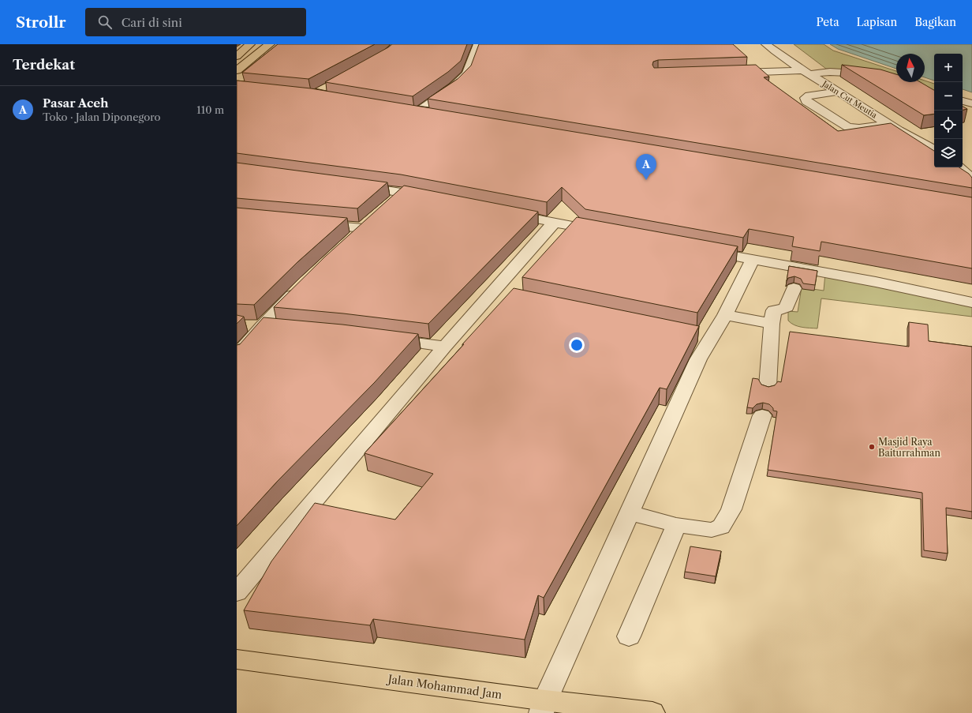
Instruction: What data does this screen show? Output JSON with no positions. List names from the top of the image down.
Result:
{
  "streets": {
    "main road": ["Jalan Mohammad Jam"],
    "street": ["Jalan Cut Meutia"]
  },
  "places": ["Masjid Raya Baiturrahman"],
  "north": "top",
  "page": {
    "header": "Strollr",
    "search": "Cari di sini",
    "nav": ["Peta", "Lapisan", "Bagikan"],
    "heading": "Terdekat",
    "map_buttons": ["+", "−"],
    "list": [
      {
        "mark": "A",
        "name": "Pasar Aceh",
        "note": "Toko · Jalan Diponegoro",
        "value": "110 m"
      }
    ],
    "pins": "A"
  }
}
